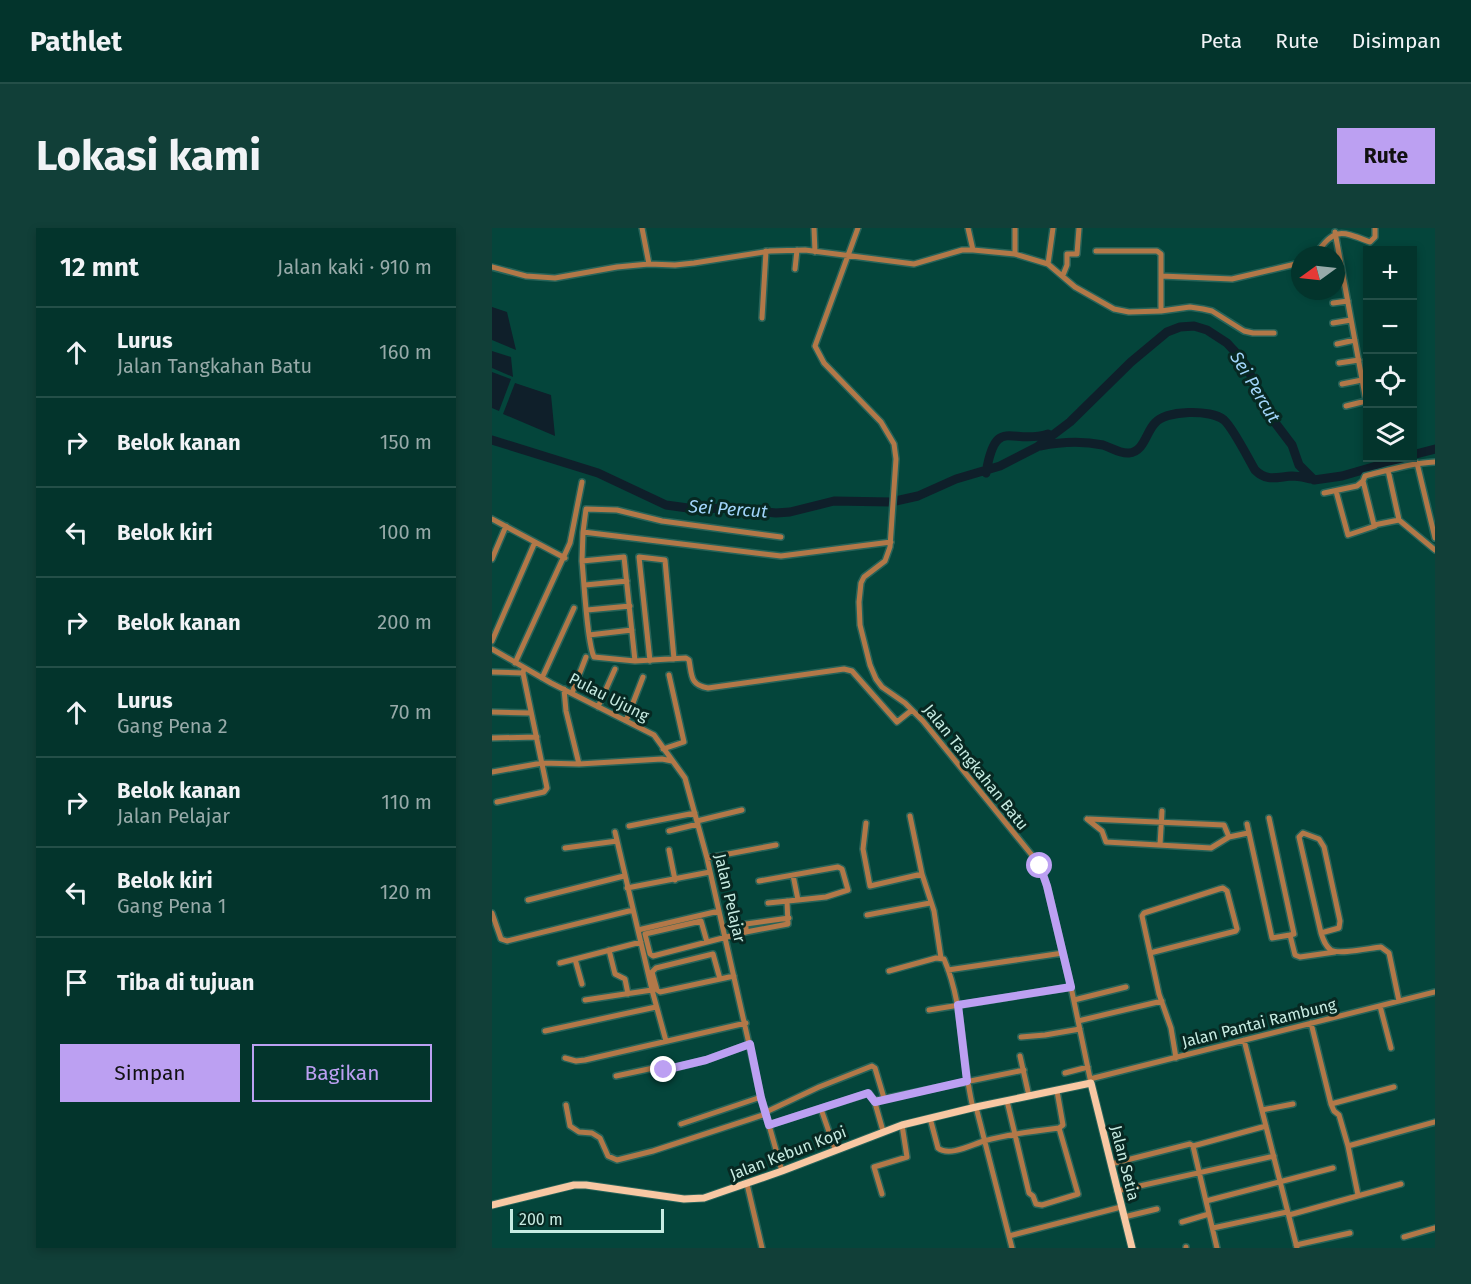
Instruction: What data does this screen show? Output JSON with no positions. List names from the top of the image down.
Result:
{
  "streets": {
    "main road": ["Jalan Kebun Kopi", "Jalan Setia"],
    "street": [
      "Pulau Ujung",
      "Jalan Tangkahan Batu",
      "Jalan Pelajar",
      "Jalan Pantai Rambung"
    ]
  },
  "crossings": [
    ["Pulau Ujung", "Jalan Pelajar"],
    ["Jalan Tangkahan Batu", "Jalan Pantai Rambung"],
    ["Jalan Tangkahan Batu", "Jalan Kebun Kopi"],
    ["Jalan Tangkahan Batu", "Jalan Setia"],
    ["Jalan Pelajar", "Jalan Kebun Kopi"],
    ["Jalan Pantai Rambung", "Jalan Kebun Kopi"],
    ["Jalan Pantai Rambung", "Jalan Setia"],
    ["Jalan Kebun Kopi", "Jalan Setia"]
  ],
  "water": ["Sei Percut"],
  "scale_bar": "200 m",
  "north": "left",
  "page": {
    "header": "Pathlet",
    "nav": ["Peta", "Rute", "Disimpan"],
    "buttons": [
      "Rute",
      ["Simpan", "Bagikan"]
    ],
    "title": "Lokasi kami",
    "heading": ["12 mnt", "Jalan kaki · 910 m"],
    "map_buttons": ["+", "−"],
    "list": [
      ["Lurus", "Jalan Tangkahan Batu", "160 m"],
      ["Belok kanan", "150 m"],
      ["Belok kiri", "100 m"],
      ["Belok kanan", "200 m"],
      ["Lurus", "Gang Pena 2", "70 m"],
      ["Belok kanan", "Jalan Pelajar", "110 m"],
      ["Belok kiri", "Gang Pena 1", "120 m"],
      "Tiba di tujuan"
    ],
    "scale": "200 m"
  }
}
